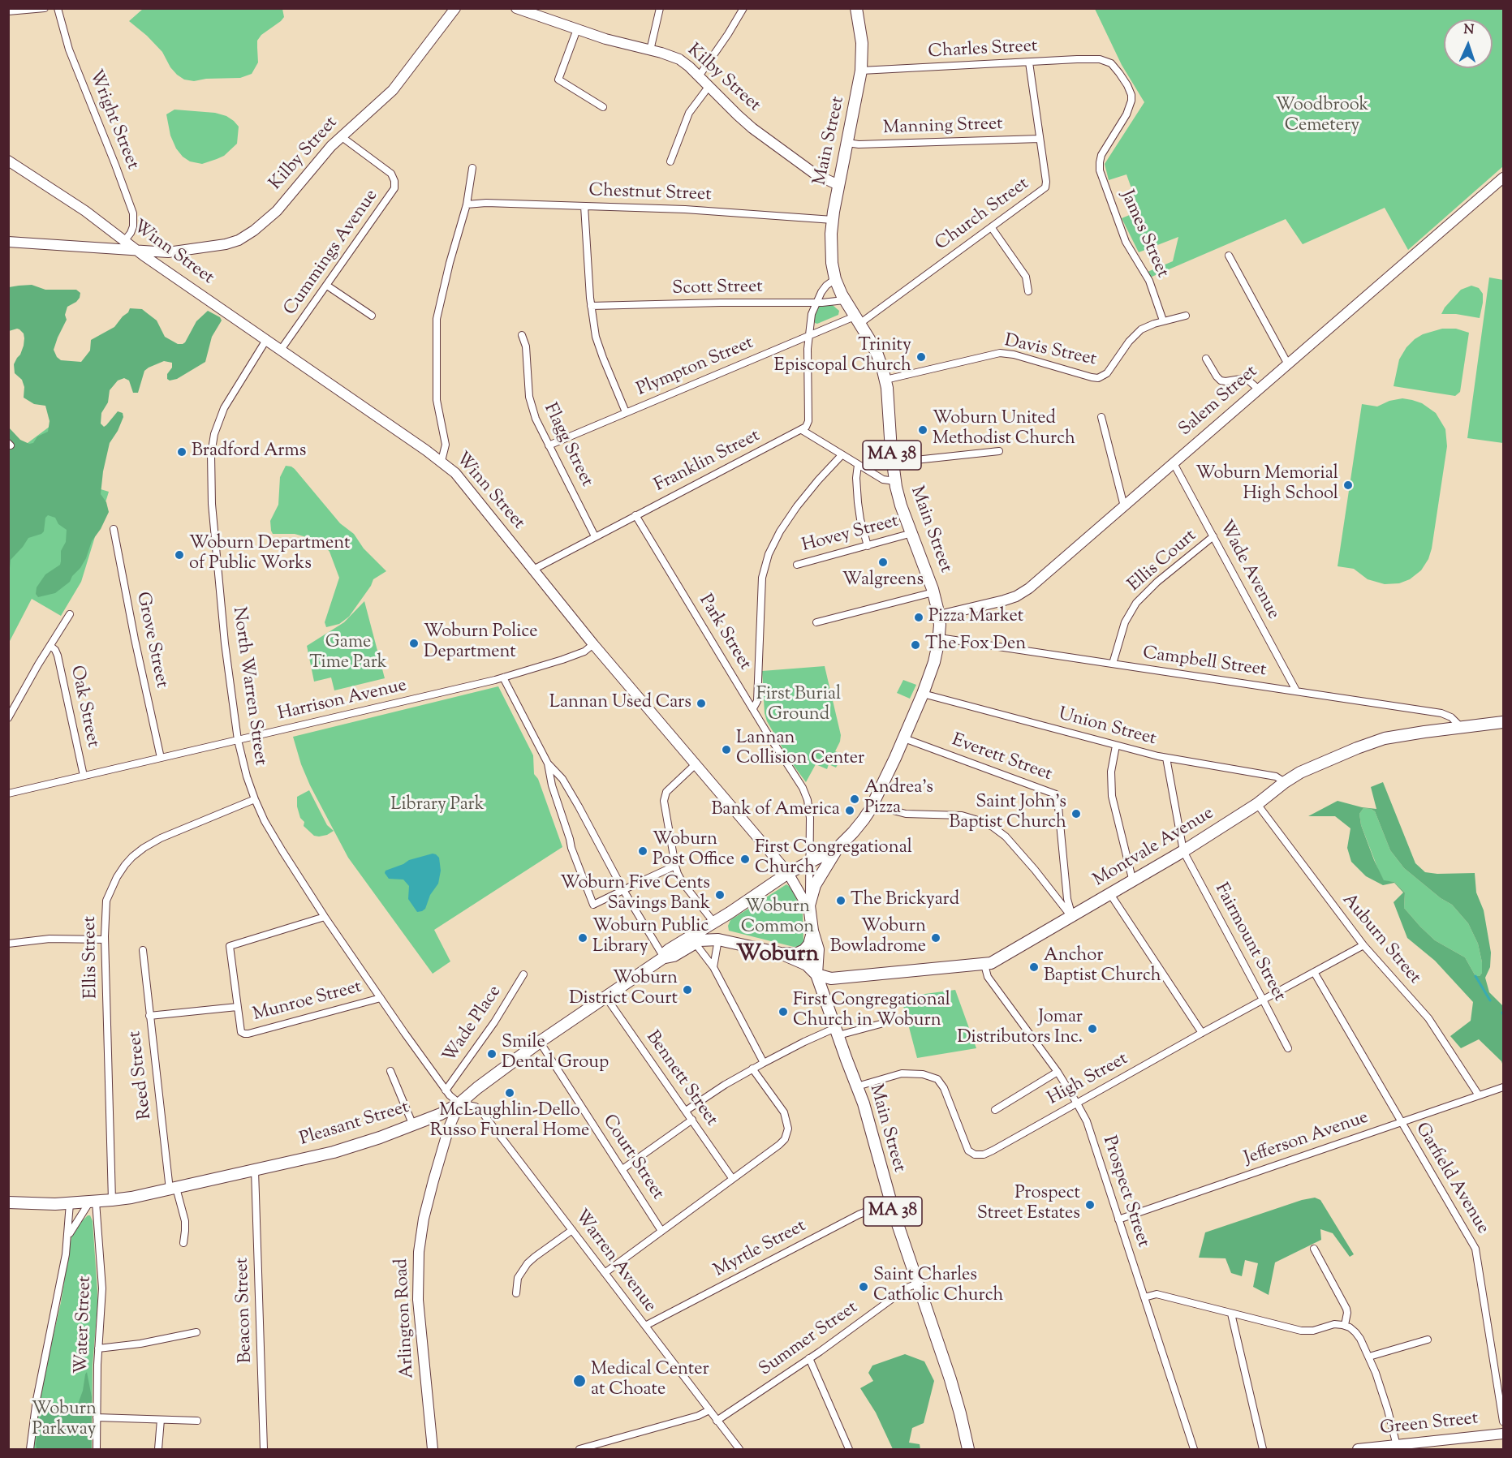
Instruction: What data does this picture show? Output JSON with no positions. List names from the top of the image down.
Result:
{
  "streets": {
    "main road": [
      "Main Street",
      "MA 38",
      "Montvale Avenue",
      "Pleasant Street"
    ],
    "street": [
      "Charles Street",
      "Kilby Street",
      "Wright Street",
      "Manning Street",
      "Chestnut Street",
      "Church Street",
      "James Street",
      "Winn Street",
      "Cummings Avenue",
      "Scott Street",
      "Davis Street",
      "Plympton Street",
      "Salem Street",
      "Flagg Street",
      "Franklin Street",
      "Hovey Street",
      "Ellis Court",
      "Wade Avenue",
      "Park Street",
      "Grove Street",
      "Campbell Street",
      "North Warren Street",
      "Harrison Avenue",
      "Oak Street",
      "Union Street",
      "Everett Street",
      "Auburn Street",
      "Fairmount Street",
      "Ellis Street",
      "Munroe Street",
      "Wade Place",
      "Reed Street",
      "Bennett Street",
      "High Street",
      "Jefferson Avenue",
      "Court Street",
      "Garfield Avenue",
      "Prospect Street",
      "Myrtle Street",
      "Warren Avenue",
      "Beacon Street",
      "Arlington Road",
      "Water Street",
      "Summer Street",
      "Green Street"
    ]
  },
  "crossings": [
    ["Charles Street", "Main Street"],
    ["Charles Street", "Church Street"],
    ["Charles Street", "James Street"],
    ["Kilby Street", "Main Street"],
    ["Kilby Street", "Winn Street"],
    ["Kilby Street", "Cummings Avenue"],
    ["Wright Street", "Winn Street"],
    ["Manning Street", "Main Street"],
    ["Manning Street", "Church Street"],
    ["Main Street", "Chestnut Street"],
    ["Main Street", "Church Street"],
    ["Main Street", "Winn Street"],
    ["Main Street", "Scott Street"],
    ["Main Street", "Davis Street"],
    ["Main Street", "Plympton Street"],
    ["Main Street", "Salem Street"],
    ["Main Street", "Hovey Street"],
    ["Main Street", "Park Street"],
    ["Main Street", "Campbell Street"],
    ["Main Street", "Union Street"],
    ["Main Street", "Everett Street"],
    ["Main Street", "Montvale Avenue"],
    ["Main Street", "High Street"],
    ["Main Street", "Pleasant Street"],
    ["Main Street", "Myrtle Street"],
    ["Main Street", "Summer Street"],
    ["Church Street", "Plympton Street"],
    ["James Street", "Davis Street"],
    ["Winn Street", "Cummings Avenue"],
    ["Winn Street", "Franklin Street"],
    ["Winn Street", "Park Street"],
    ["Winn Street", "North Warren Street"],
    ["Winn Street", "Harrison Avenue"],
    ["Winn Street", "Pleasant Street"],
    ["Plympton Street", "Flagg Street"],
    ["Salem Street", "Wade Avenue"],
    ["Flagg Street", "Franklin Street"],
    ["Franklin Street", "Park Street"],
    ["Ellis Court", "Wade Avenue"],
    ["Ellis Court", "Campbell Street"],
    ["Wade Avenue", "Campbell Street"],
    ["Grove Street", "Harrison Avenue"],
    ["Campbell Street", "Montvale Avenue"],
    ["North Warren Street", "Harrison Avenue"],
    ["North Warren Street", "Ellis Street"],
    ["North Warren Street", "Munroe Street"],
    ["North Warren Street", "Wade Place"],
    ["North Warren Street", "Pleasant Street"],
    ["North Warren Street", "Warren Avenue"],
    ["North Warren Street", "Arlington Road"],
    ["Harrison Avenue", "Oak Street"],
    ["Union Street", "Montvale Avenue"],
    ["Union Street", "Fairmount Street"],
    ["Everett Street", "Montvale Avenue"],
    ["Montvale Avenue", "Auburn Street"],
    ["Montvale Avenue", "Fairmount Street"],
    ["Montvale Avenue", "Prospect Street"],
    ["Auburn Street", "High Street"],
    ["Auburn Street", "Jefferson Avenue"],
    ["Fairmount Street", "High Street"],
    ["Ellis Street", "Pleasant Street"],
    ["Munroe Street", "Reed Street"],
    ["Reed Street", "Pleasant Street"],
    ["Bennett Street", "Pleasant Street"],
    ["High Street", "Garfield Avenue"],
    ["High Street", "Prospect Street"],
    ["Pleasant Street", "Court Street"],
    ["Pleasant Street", "Warren Avenue"],
    ["Pleasant Street", "Beacon Street"],
    ["Pleasant Street", "Arlington Road"],
    ["Pleasant Street", "Water Street"],
    ["Jefferson Avenue", "Garfield Avenue"],
    ["Jefferson Avenue", "Prospect Street"],
    ["Myrtle Street", "Warren Avenue"],
    ["Warren Avenue", "Arlington Road"],
    ["Warren Avenue", "Summer Street"]
  ],
  "districts": ["Woburn"],
  "parks": [
    "Woodbrook Cemetery",
    "Game Time Park",
    "First Burial Ground",
    "Library Park",
    "Woburn Common",
    "Woburn Parkway"
  ],
  "places": [
    "Trinity Episcopal Church",
    "Woburn United Methodist Church",
    "Bradford Arms",
    "Woburn Memorial High School",
    "Woburn Department of Public Works",
    "Walgreens",
    "Pizza Market",
    "Woburn Police Department",
    "The Fox Den",
    "Lannan Used Cars",
    "Lannan Collision Center",
    "Andrea's Pizza",
    "Bank of America",
    "Saint John's Baptist Church",
    "Woburn Post Office",
    "First Congregational Church",
    "Woburn Five Cents Savings Bank",
    "The Brickyard",
    "Woburn Public Library",
    "Woburn Bowladrome",
    "Anchor Baptist Church",
    "Woburn District Court",
    "First Congregational Church in Woburn",
    "Jomar Distributors Inc.",
    "Smile Dental Group",
    "McLaughlin-Dello Russo Funeral Home",
    "Prospect Street Estates",
    "Saint Charles Catholic Church",
    "Medical Center at Choate"
  ],
  "north": "top"
}
